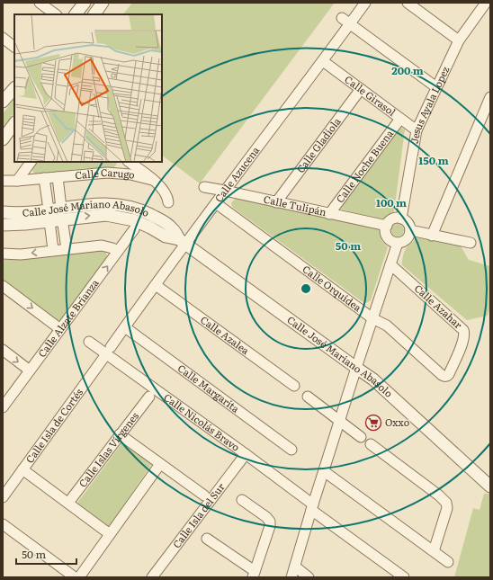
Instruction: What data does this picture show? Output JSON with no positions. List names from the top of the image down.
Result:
{
  "streets": {
    "street": [
      "Calle Girasol",
      "Jesus Ayala Lopez",
      "Calle Gladiola",
      "Calle Noche Buena",
      "Calle Azucena",
      "Calle Carugo",
      "Calle Tulipán",
      "Calle José Mariano Abasolo",
      "Calle Orquídea",
      "Calle Azahar",
      "Calle Alzate Brianza",
      "Calle Azalea",
      "Calle Margarita",
      "Calle Nicolás Bravo",
      "Calle Isla de Cortés",
      "Calle Islas Vírgenes",
      "Calle Isla del Sur"
    ]
  },
  "crossings": [
    ["Calle Girasol", "Jesus Ayala Lopez"],
    ["Calle Girasol", "Calle Gladiola"],
    ["Calle Girasol", "Calle Noche Buena"],
    ["Calle Girasol", "Calle Azucena"],
    ["Jesus Ayala Lopez", "Calle Tulipán"],
    ["Calle Gladiola", "Calle Tulipán"],
    ["Calle Noche Buena", "Calle Tulipán"],
    ["Calle Azucena", "Calle Tulipán"],
    ["Calle Azucena", "Calle José Mariano Abasolo"],
    ["Calle Azucena", "Calle Orquídea"],
    ["Calle Azucena", "Calle Azalea"],
    ["Calle Azucena", "Calle Margarita"],
    ["Calle Azucena", "Calle Nicolás Bravo"],
    ["Calle Azucena", "Calle Isla de Cortés"],
    ["Calle Orquídea", "Calle Azahar"],
    ["Calle Nicolás Bravo", "Calle Isla de Cortés"],
    ["Calle Nicolás Bravo", "Calle Isla del Sur"]
  ],
  "one_way": ["Calle Alzate Brianza"],
  "places": {
    "supermarket": ["Oxxo"]
  },
  "scale_bar": "50 m",
  "rings": [
    "200 m",
    "150 m",
    "100 m",
    "50 m"
  ]
}
